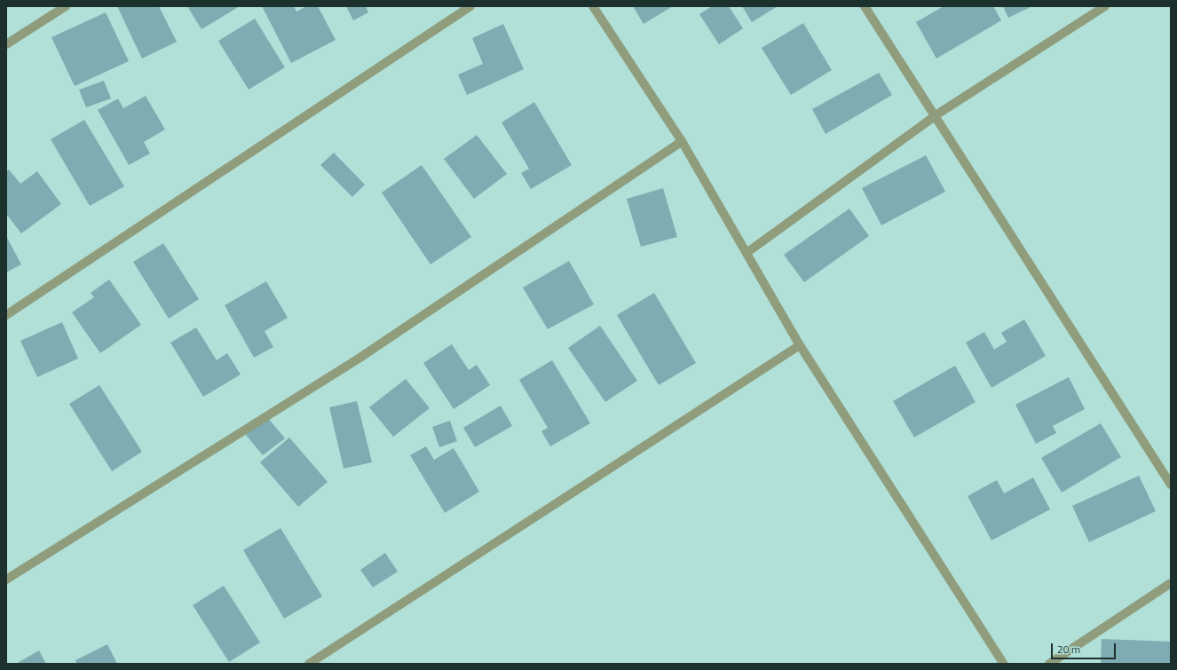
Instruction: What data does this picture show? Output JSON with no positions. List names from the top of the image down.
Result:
{
  "scale_bar": "20 m"
}
